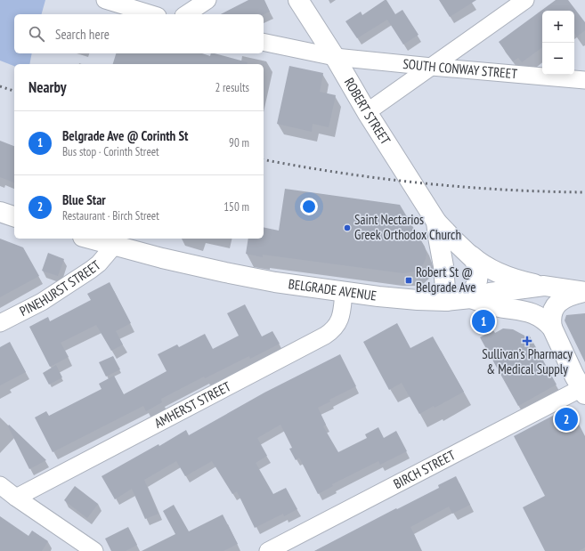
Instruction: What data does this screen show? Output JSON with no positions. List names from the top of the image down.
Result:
{
  "streets": {
    "main road": ["ROBERT STREET", "BELGRADE AVENUE"],
    "street": [
      "SOUTH CONWAY STREET",
      "PINEHURST STREET",
      "AMHERST STREET",
      "BIRCH STREET"
    ]
  },
  "crossings": [
    ["SOUTH CONWAY STREET", "ROBERT STREET"],
    ["ROBERT STREET", "BELGRADE AVENUE"],
    ["PINEHURST STREET", "BELGRADE AVENUE"],
    ["BELGRADE AVENUE", "AMHERST STREET"]
  ],
  "places": {
    "other": ["Saint Nectarios Greek Orthodox Church"],
    "transit": ["Robert St @ Belgrade Ave"],
    "health": ["Sullivan’s Pharmacy & Medical Supply"]
  },
  "page": {
    "map_buttons": ["+", "−"],
    "search": "Search here",
    "heading": ["Nearby", "2 results"],
    "list": [
      {
        "mark": "1",
        "name": "Belgrade Ave @ Corinth St",
        "note": "Bus stop · Corinth Street",
        "value": "90 m"
      },
      {
        "mark": "2",
        "name": "Blue Star",
        "note": "Restaurant · Birch Street",
        "value": "150 m"
      }
    ],
    "pins": ["1", "2"]
  }
}
